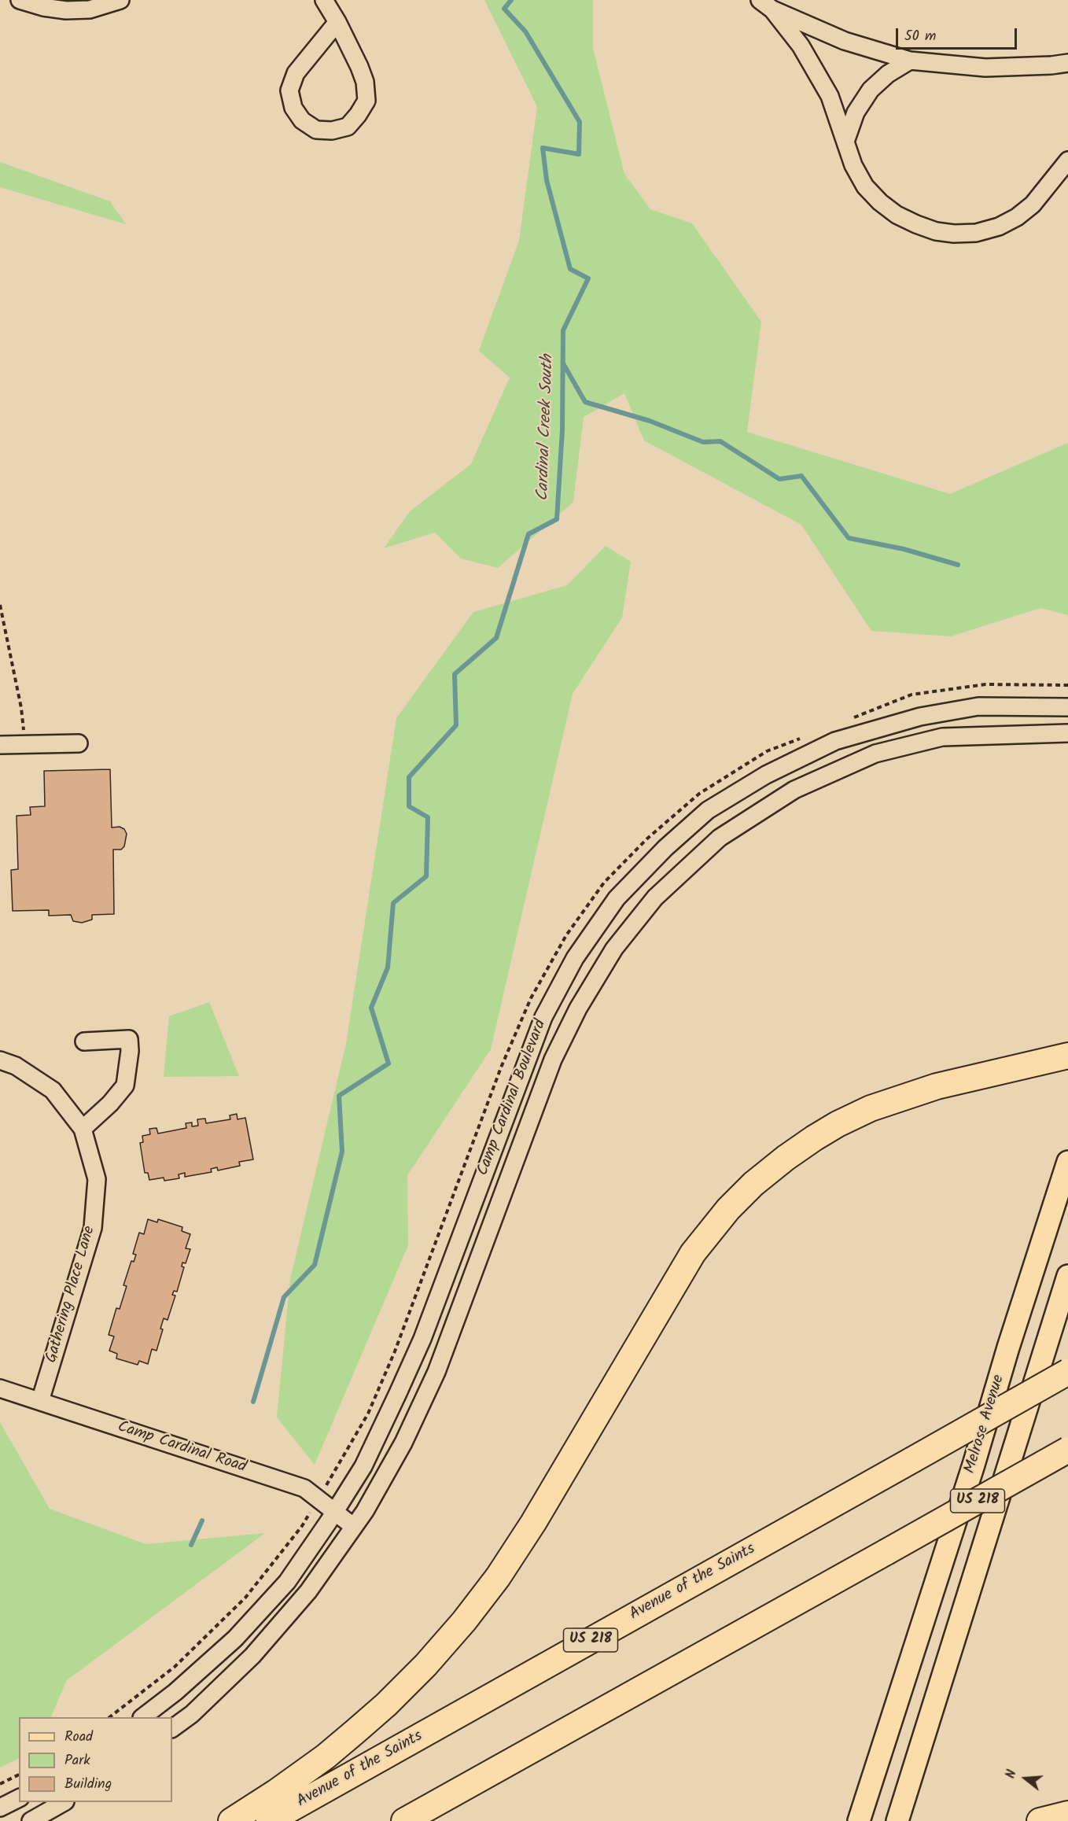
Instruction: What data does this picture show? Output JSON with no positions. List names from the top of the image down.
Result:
{
  "streets": {
    "highway": ["US 218", "Avenue of the Saints"],
    "main road": ["Melrose Avenue"],
    "street": ["Camp Cardinal Boulevard", "Gathering Place Lane", "Camp Cardinal Road"]
  },
  "crossings": [
    ["Camp Cardinal Boulevard", "Camp Cardinal Road"],
    ["Gathering Place Lane", "Camp Cardinal Road"]
  ],
  "water": ["Cardinal Creek South"],
  "legend": ["Road", "Park", "Building"],
  "scale_bar": "50 m",
  "north": "left"
}
